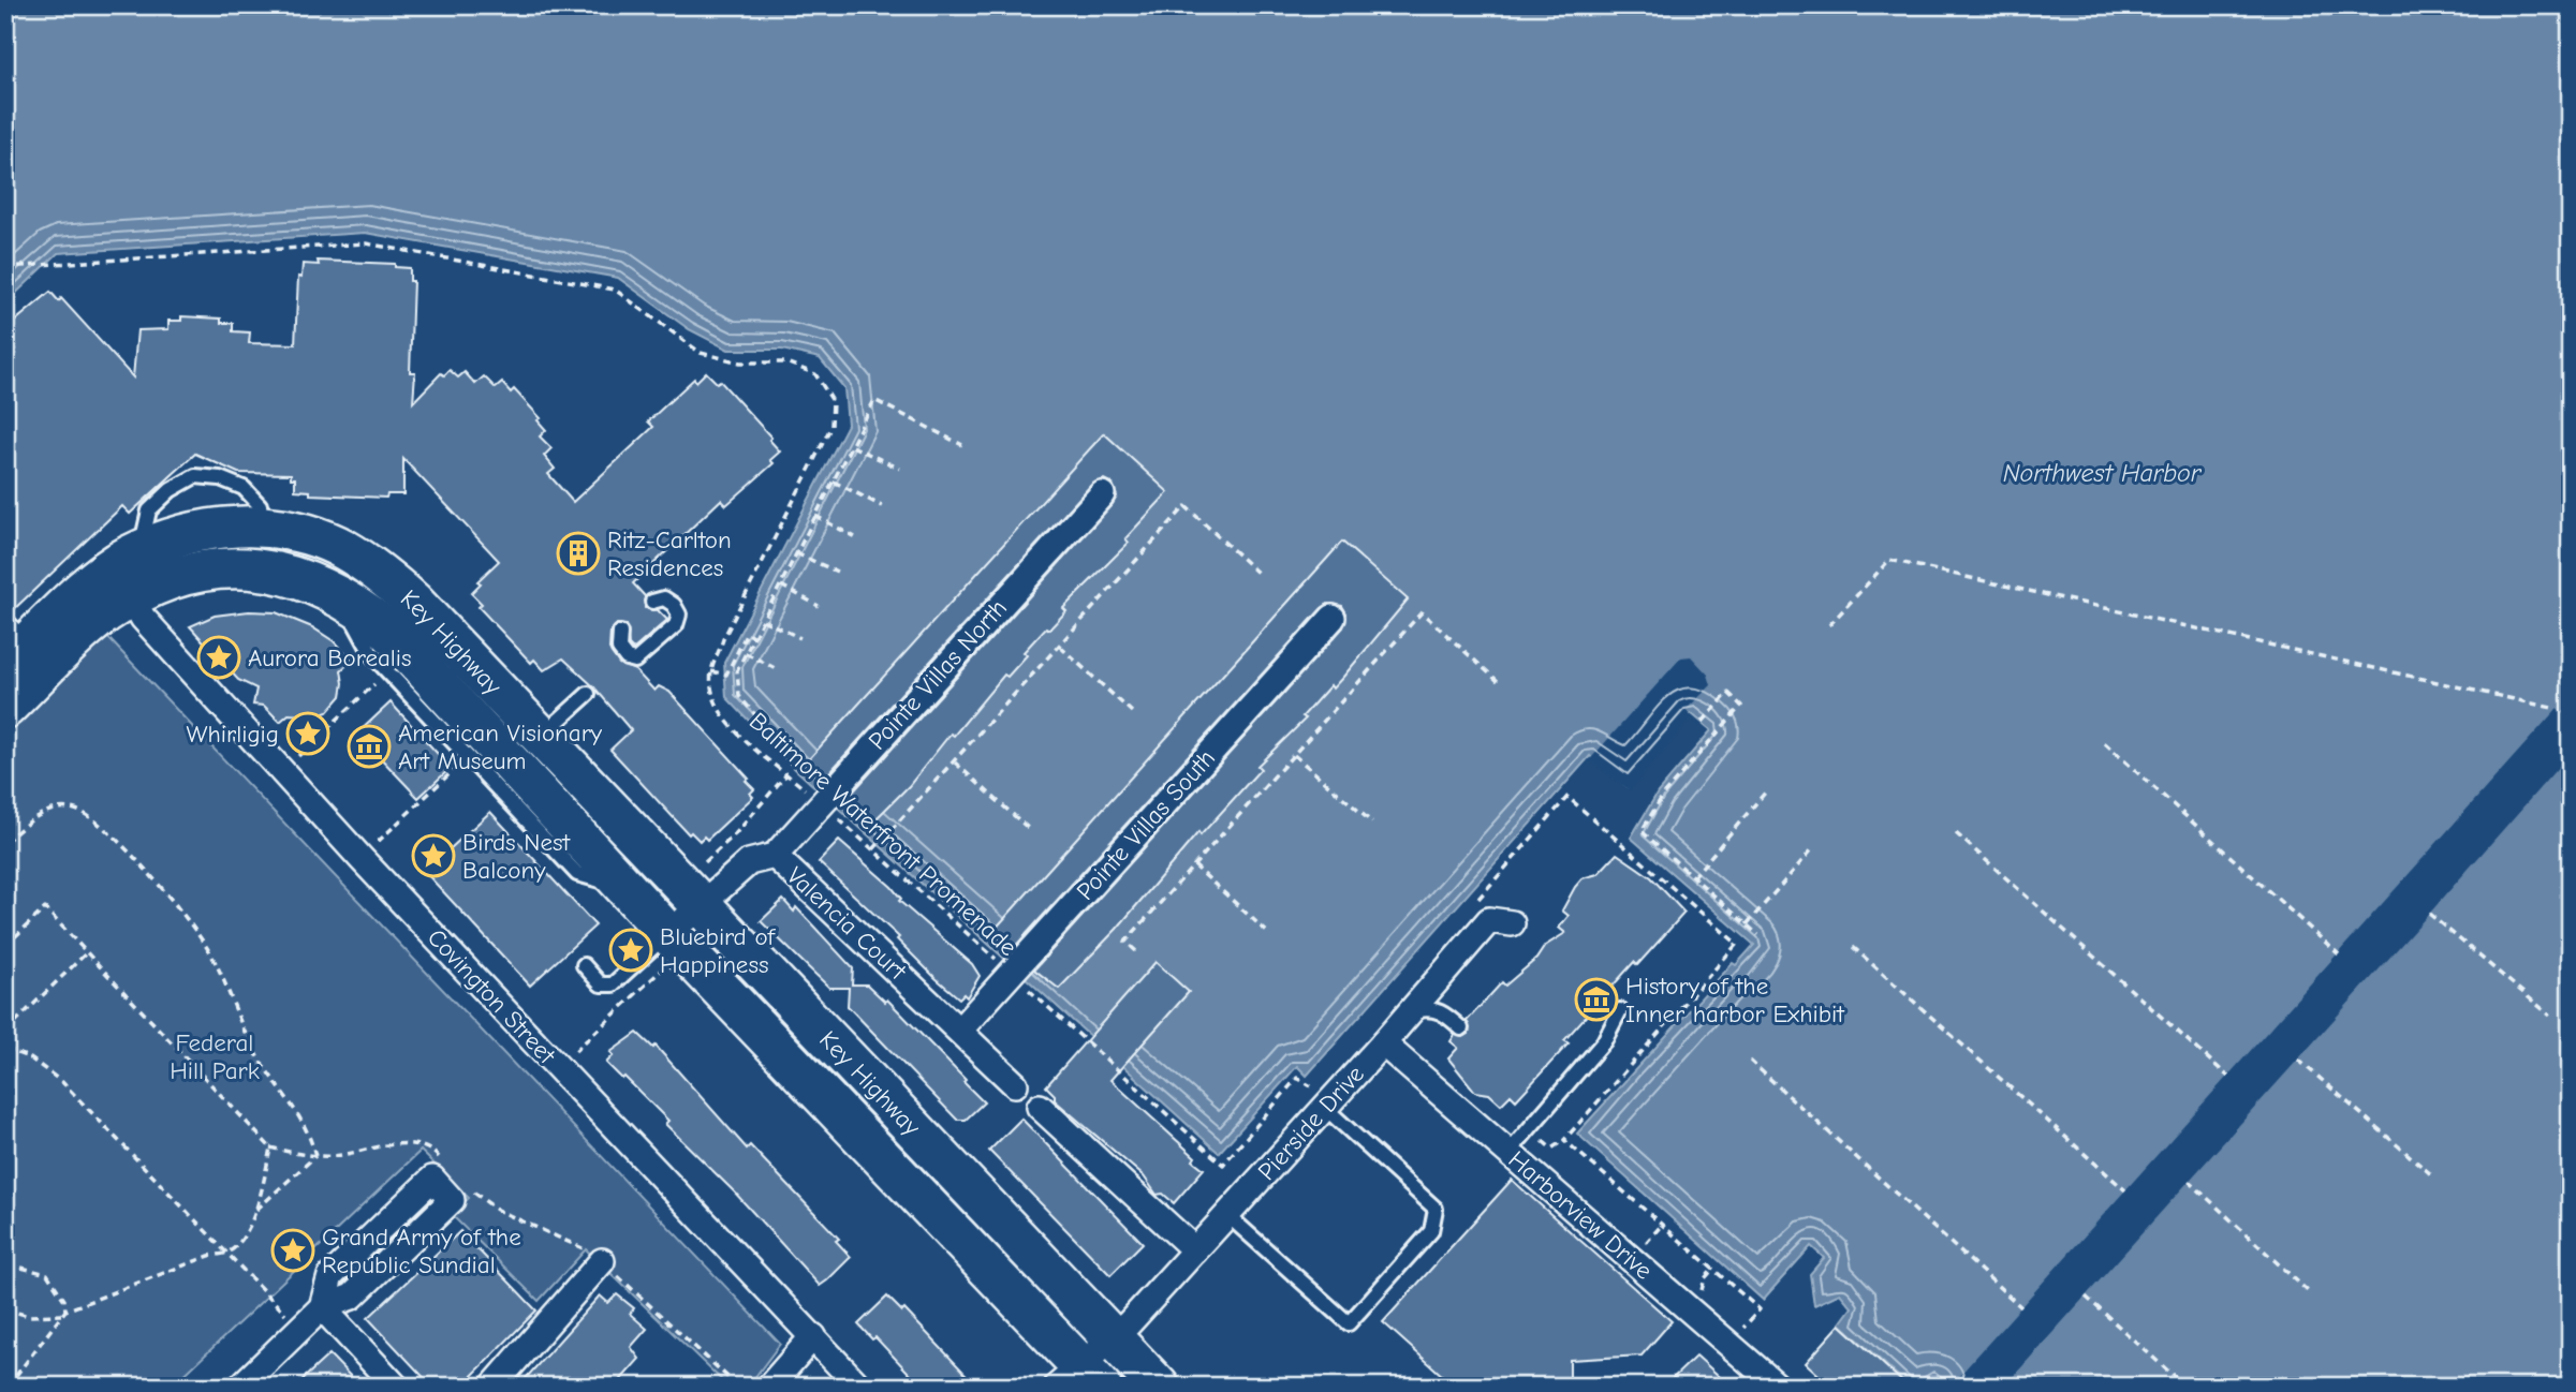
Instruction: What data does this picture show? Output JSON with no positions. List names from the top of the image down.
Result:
{
  "streets": {
    "main road": ["Key Highway"],
    "street": [
      "Pointe Villas North",
      "Pointe Villas South",
      "Valencia Court",
      "Covington Street",
      "Pierside Drive",
      "Harborview Drive"
    ],
    "path": ["Baltimore Waterfront Promenade"]
  },
  "crossings": [
    ["Key Highway", "Valencia Court"],
    ["Key Highway", "Covington Street"],
    ["Key Highway", "Pierside Drive"],
    ["Pointe Villas North", "Baltimore Waterfront Promenade"],
    ["Pointe Villas North", "Valencia Court"],
    ["Pointe Villas South", "Baltimore Waterfront Promenade"],
    ["Pointe Villas South", "Valencia Court"],
    ["Pierside Drive", "Harborview Drive"]
  ],
  "water": ["Northwest Harbor"],
  "parks": ["Federal Hill Park"],
  "places": {
    "building": ["Ritz-Carlton Residences"],
    "place": [
      "Aurora Borealis",
      "Whirligig",
      "Birds Nest Balcony",
      "Bluebird of Happiness",
      "Grand Army of the Republic Sundial"
    ],
    "museum": ["American Visionary Art Museum", "History of the Inner harbor Exhibit"]
  }
}
